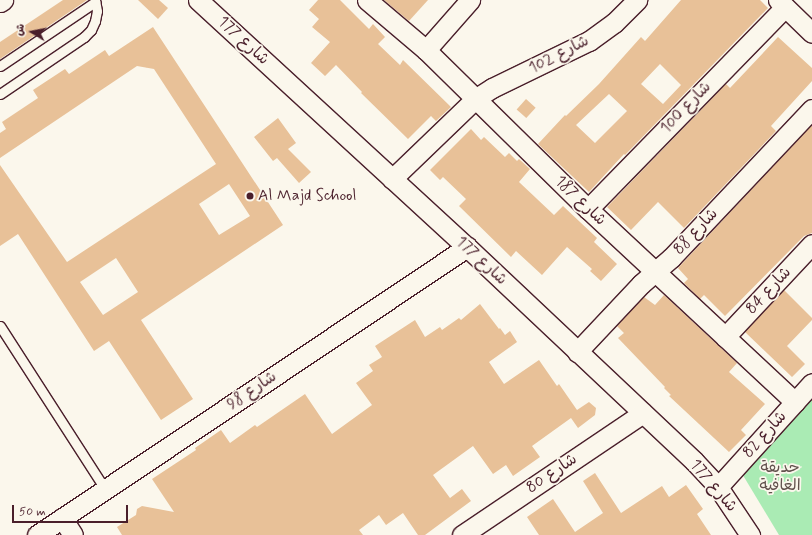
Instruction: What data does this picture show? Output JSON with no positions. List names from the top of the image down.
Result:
{
  "streets": {
    "street": [
      "شارع 177",
      "شارع 102",
      "شارع 100",
      "شارع 187",
      "شارع 88",
      "شارع 84",
      "شارع 98",
      "شارع 82",
      "شارع 80"
    ]
  },
  "crossings": [
    ["شارع 177", "شارع 102"],
    ["شارع 177", "شارع 88"],
    ["شارع 177", "شارع 98"],
    ["شارع 177", "شارع 82"],
    ["شارع 177", "شارع 80"],
    ["شارع 102", "شارع 187"],
    ["شارع 100", "شارع 187"],
    ["شارع 187", "شارع 88"],
    ["شارع 187", "شارع 84"],
    ["شارع 187", "شارع 82"]
  ],
  "parks": ["حديقة الغافية"],
  "places": ["Al Majd School"],
  "scale_bar": "50 m",
  "north": "left"
}
